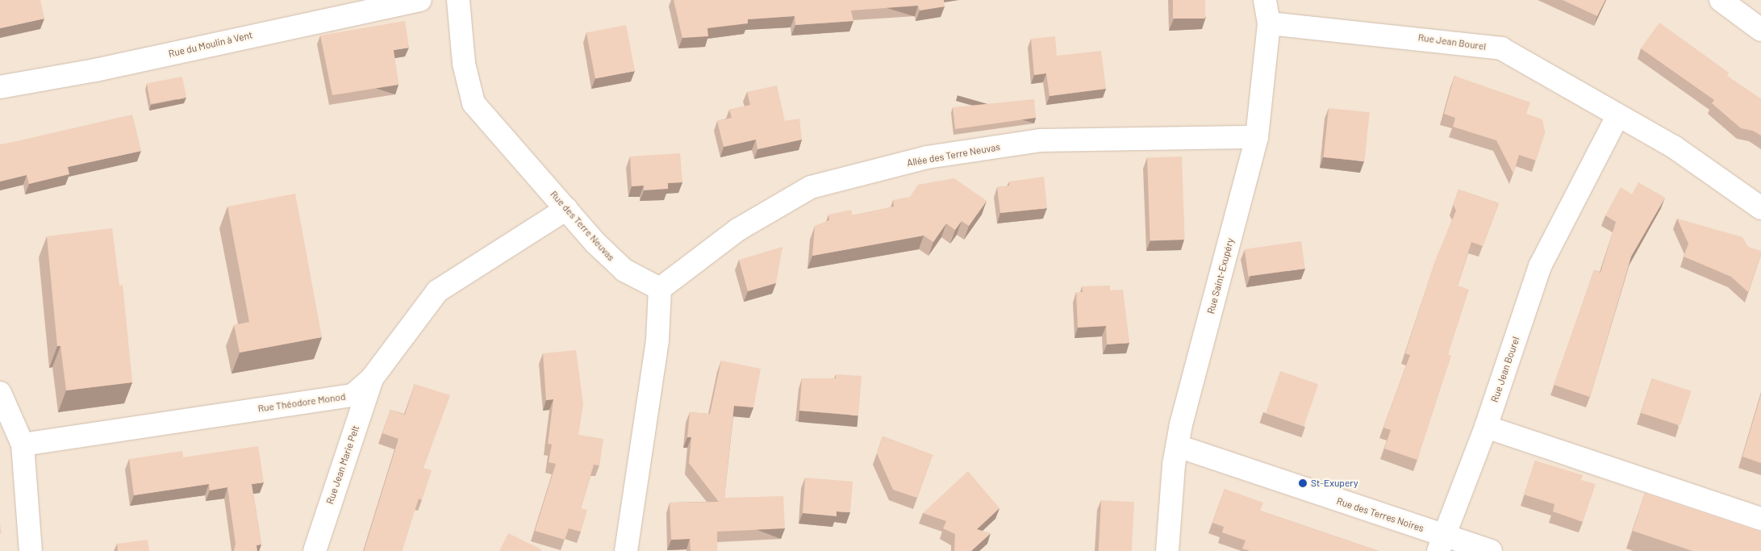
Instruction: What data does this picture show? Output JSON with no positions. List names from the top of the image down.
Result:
{
  "streets": {
    "street": [
      "Rue Jean Bourel",
      "Rue du Moulin à Vent",
      "Allée des Terre Neuvas",
      "Rue des Terre Neuvas",
      "Rue Saint-Exupéry",
      "Rue Théodore Monod",
      "Rue Jean Marie Pelt",
      "Rue des Terres Noires"
    ]
  },
  "crossings": [
    ["Rue Jean Bourel", "Rue Saint-Exupéry"],
    ["Rue Jean Bourel", "Rue des Terres Noires"],
    ["Allée des Terre Neuvas", "Rue des Terre Neuvas"],
    ["Allée des Terre Neuvas", "Rue Saint-Exupéry"],
    ["Rue des Terre Neuvas", "Rue Théodore Monod"],
    ["Rue Saint-Exupéry", "Rue des Terres Noires"],
    ["Rue Théodore Monod", "Rue Jean Marie Pelt"]
  ],
  "places": ["St-Exupery"]
}
